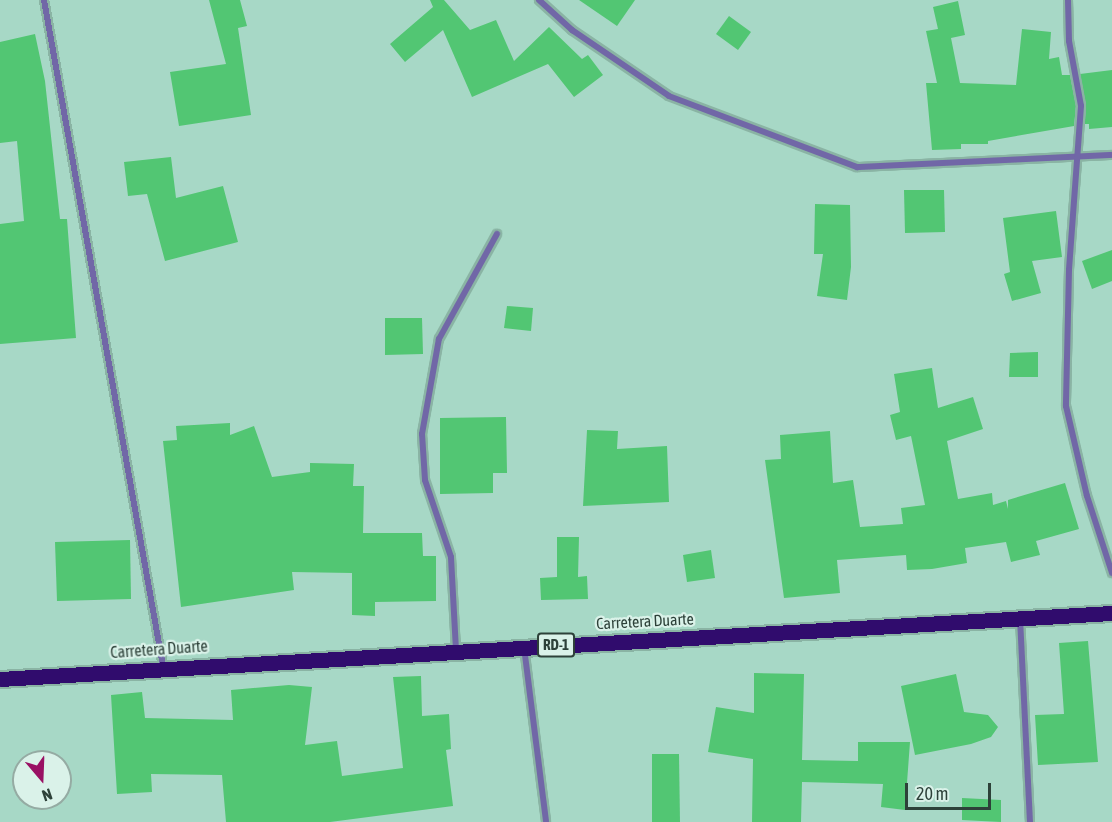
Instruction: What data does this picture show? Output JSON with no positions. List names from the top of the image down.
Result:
{
  "streets": {
    "main road": ["Carretera Duarte", "RD-1"]
  },
  "scale_bar": "20 m",
  "north": "bottom"
}
